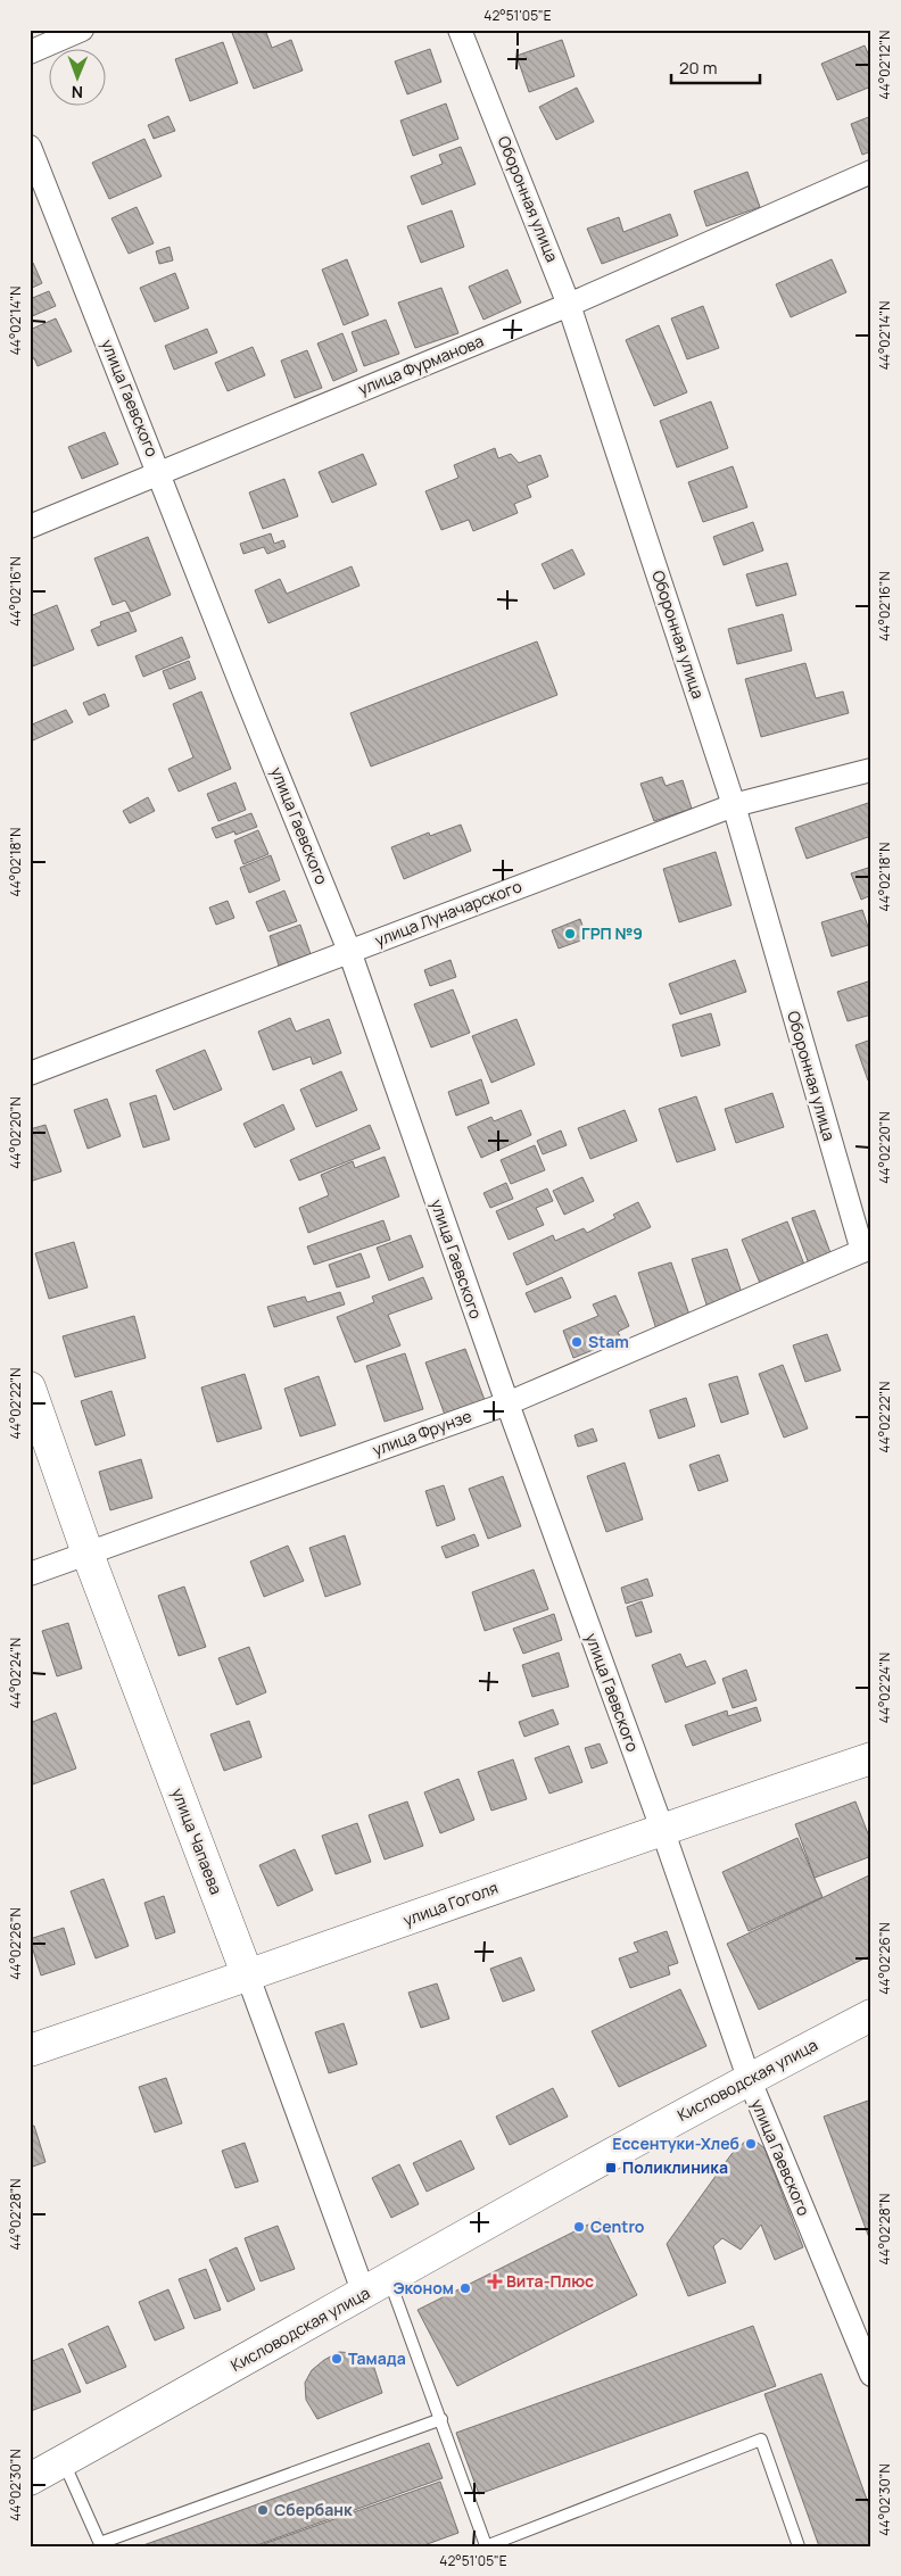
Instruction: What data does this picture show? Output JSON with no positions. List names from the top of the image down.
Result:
{
  "streets": {
    "street": [
      "Оборонная улица",
      "улица Фурманова",
      "улица Гаевского",
      "улица Луначарского",
      "улица Фрунзе",
      "улица Чапаева",
      "улица Гоголя",
      "Кисловодская улица"
    ]
  },
  "crossings": [
    ["Оборонная улица", "улица Фурманова"],
    ["Оборонная улица", "улица Луначарского"],
    ["Оборонная улица", "улица Фрунзе"],
    ["улица Фурманова", "улица Гаевского"],
    ["улица Гаевского", "улица Луначарского"],
    ["улица Гаевского", "улица Фрунзе"],
    ["улица Гаевского", "улица Гоголя"],
    ["улица Гаевского", "Кисловодская улица"],
    ["улица Фрунзе", "улица Чапаева"],
    ["улица Чапаева", "улица Гоголя"],
    ["улица Чапаева", "Кисловодская улица"]
  ],
  "places": {
    "other": [
      "ГРП №9",
      "Stam",
      "Ессентуки-Хлеб",
      "Centro",
      "Эконом",
      "Тамада",
      "Сбербанк"
    ],
    "transit": ["Поликлиника"],
    "health": ["Вита-Плюс"]
  },
  "scale_bar": "20 m",
  "north": "bottom",
  "coordinates": [
    "42°51'05\"E",
    "44°02'12\"N",
    "44°02'14\"N",
    "44°02'16\"N",
    "44°02'18\"N",
    "44°02'20\"N",
    "44°02'22\"N",
    "44°02'24\"N",
    "44°02'26\"N",
    "44°02'28\"N",
    "44°02'30\"N"
  ]
}
